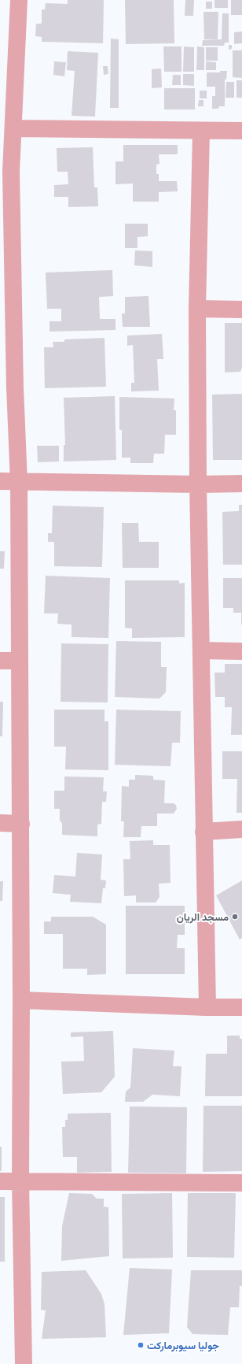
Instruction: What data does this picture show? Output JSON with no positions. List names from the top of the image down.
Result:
{
  "places": ["مسجد الريان", "جوليا سيوبرماركت"]
}
